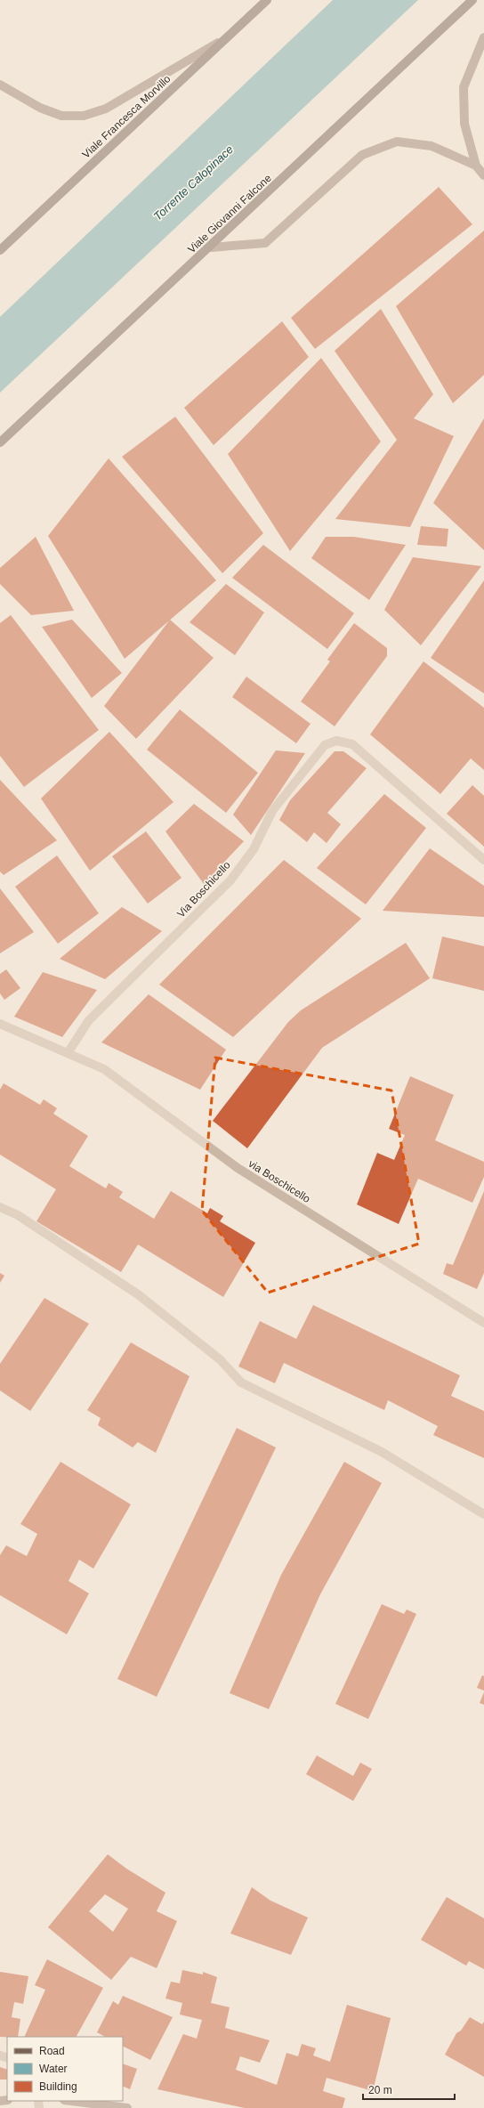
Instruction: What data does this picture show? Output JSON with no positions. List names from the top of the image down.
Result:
{
  "streets": {
    "main road": ["Viale Francesca Morvillo", "Viale Giovanni Falcone"],
    "street": ["Via Boschicello", "via Boschicello"]
  },
  "crossings": [
    ["Via Boschicello", "via Boschicello"]
  ],
  "water": ["Torrente Calopinace"],
  "legend": ["Road", "Water", "Building"],
  "scale_bar": "20 m"
}
